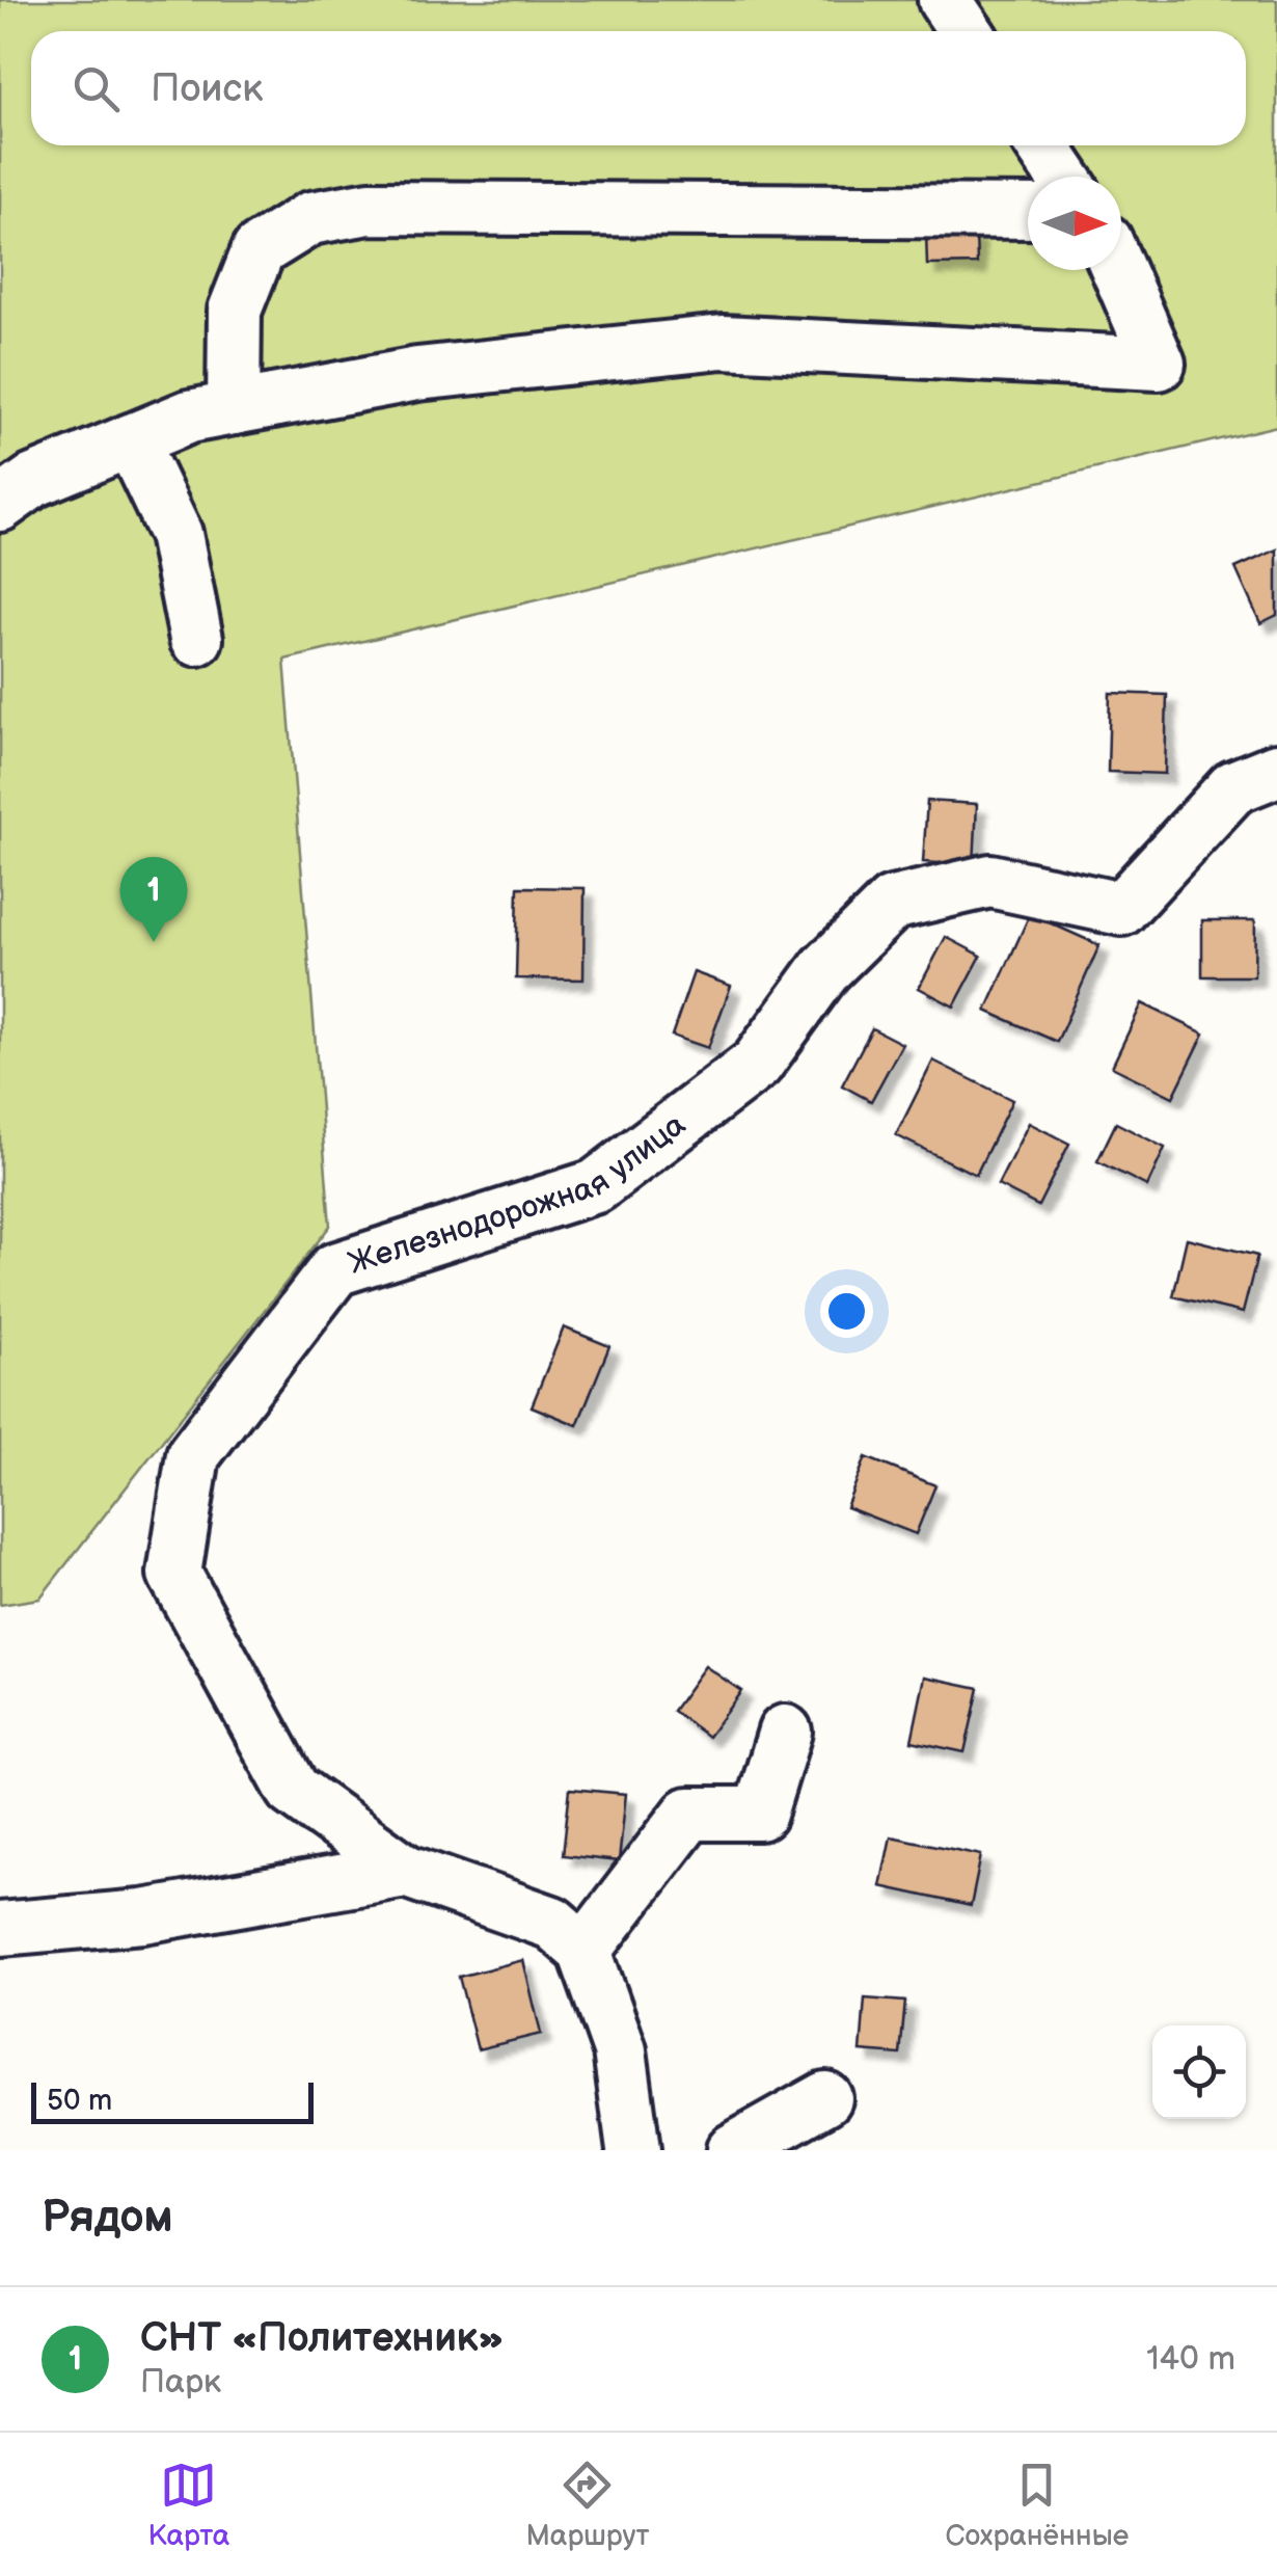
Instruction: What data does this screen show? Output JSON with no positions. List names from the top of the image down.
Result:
{
  "streets": {
    "street": ["Железнодорожная улица"]
  },
  "scale_bar": "50 m",
  "north": "right",
  "page": {
    "search": "Поиск",
    "pins": "1",
    "scale": "50 m",
    "heading": "Рядом",
    "list": [
      {
        "mark": "1",
        "name": "СНТ «Политехник»",
        "note": "Парк",
        "value": "140 m"
      }
    ],
    "nav": ["Карта", "Маршрут", "Сохранённые"]
  }
}
